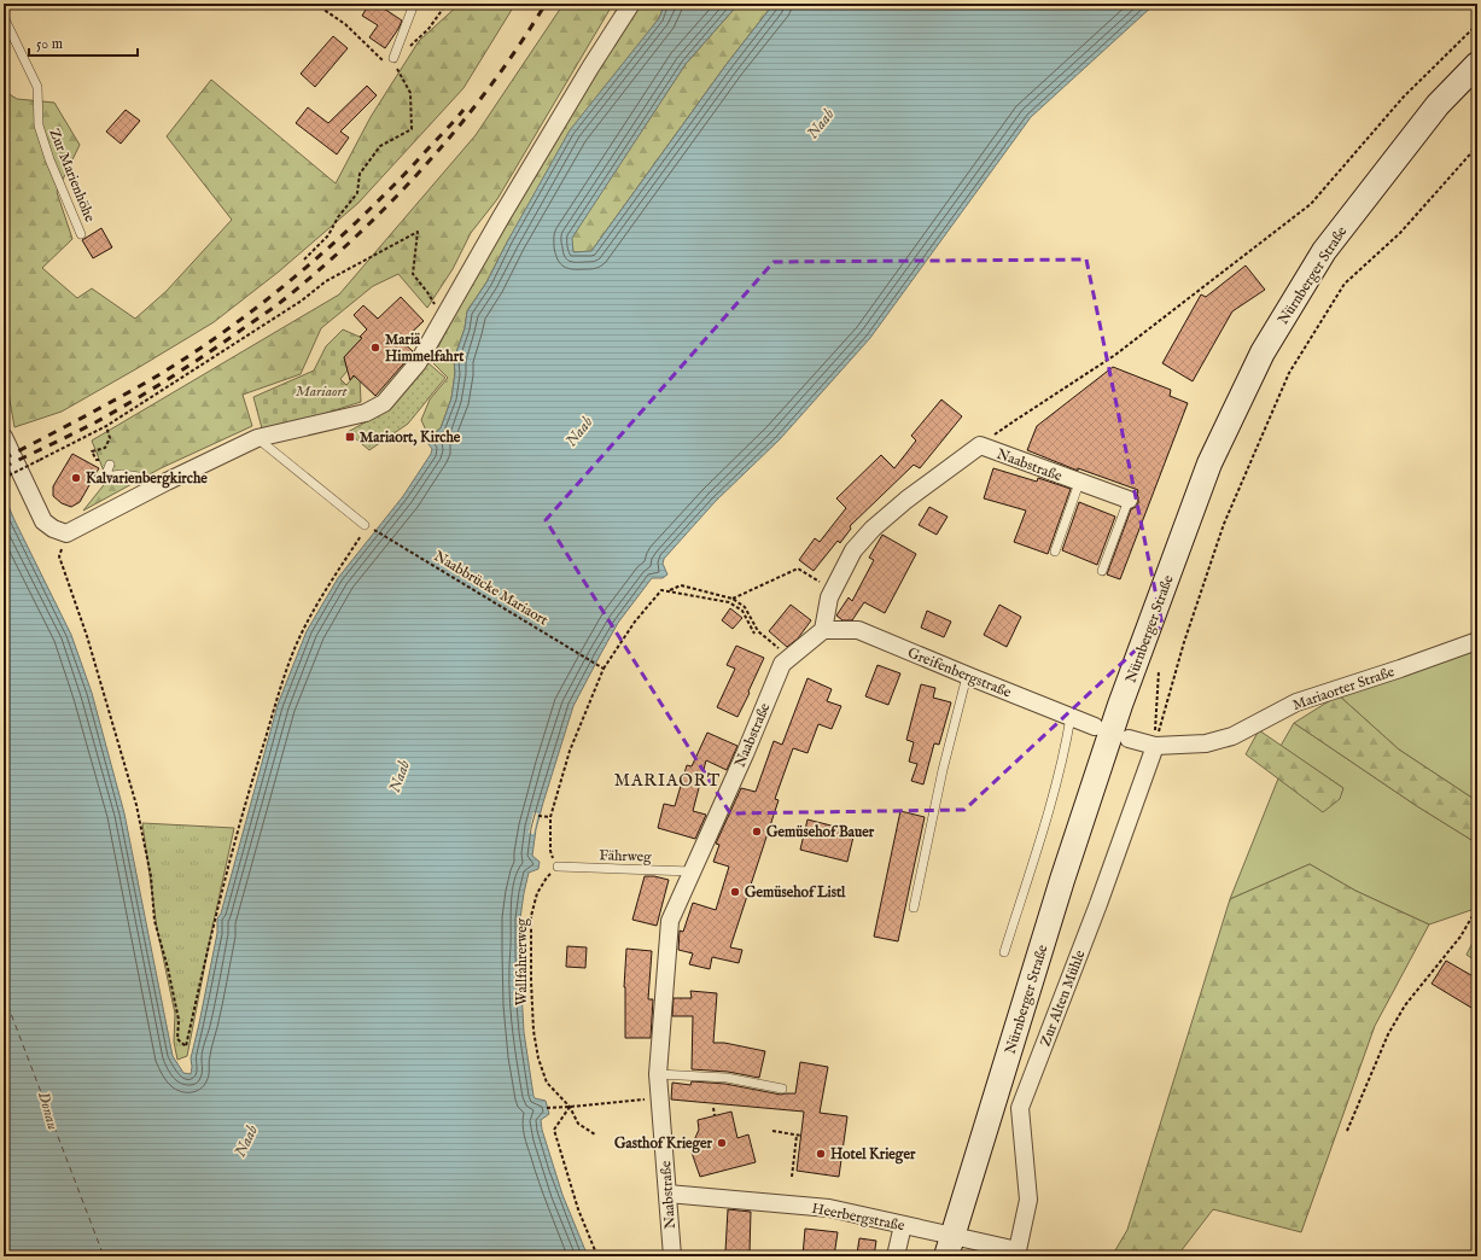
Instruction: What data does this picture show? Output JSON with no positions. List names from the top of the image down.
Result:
{
  "streets": {
    "main road": ["Nürnberger Straße"],
    "street": [
      "Naabstraße",
      "Greifenbergstraße",
      "Mariaorter Straße",
      "Zur Alten Mühle",
      "Heerbergstraße"
    ],
    "lane": ["Zur Marienhöhe", "Fährweg"],
    "path": ["Naabbrücke Mariaort", "Wallfahrerweg"]
  },
  "crossings": [
    ["Nürnberger Straße", "Heerbergstraße"],
    ["Naabstraße", "Greifenbergstraße"],
    ["Naabstraße", "Fährweg"],
    ["Naabstraße", "Heerbergstraße"],
    ["Mariaorter Straße", "Zur Alten Mühle"],
    ["Fährweg", "Wallfahrerweg"],
    ["Zur Alten Mühle", "Heerbergstraße"]
  ],
  "districts": ["MARIAORT"],
  "water": ["Naab", "Donau"],
  "parks": ["Mariaort"],
  "places": {
    "other": [
      "Mariä Himmelfahrt",
      "Kalvarienbergkirche",
      "Gemüsehof Bauer",
      "Gemüsehof Listl",
      "Gasthof Krieger",
      "Hotel Krieger"
    ],
    "transit": ["Mariaort, Kirche"]
  },
  "scale_bar": "50 m"
}
